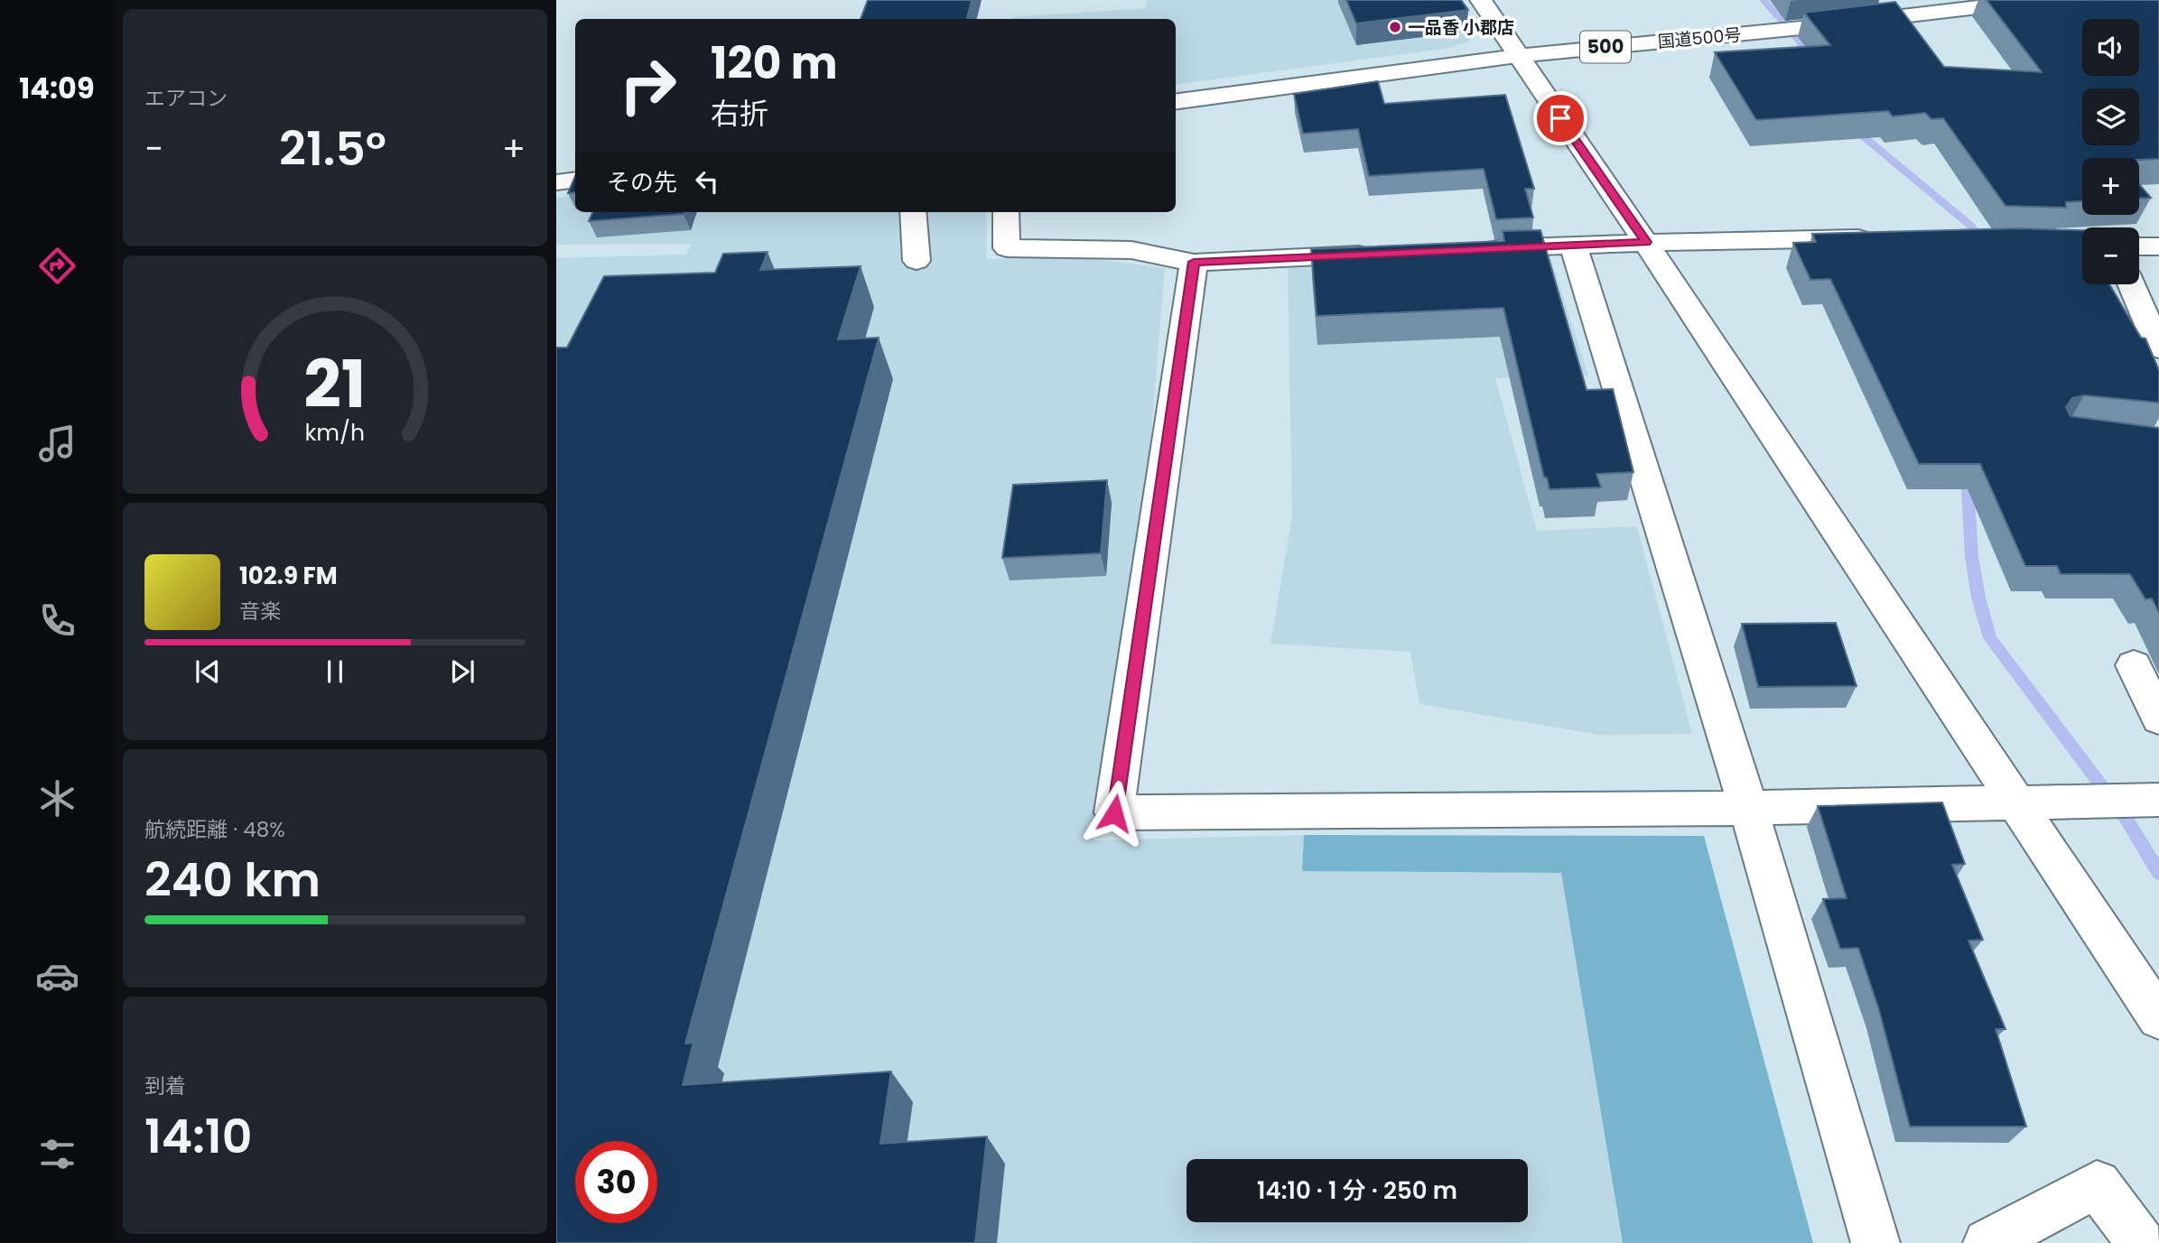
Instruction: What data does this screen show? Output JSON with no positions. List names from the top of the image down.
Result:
{
  "streets": {
    "main road": ["国道500号", "500"]
  },
  "places": ["一品香 小郡店"],
  "page": {
    "tabs": "14:09",
    "tile": [
      "エアコン",
      ["航続距離 · 48%", "240 km"],
      ["到着", "14:10"]
    ],
    "map_buttons": ["+", "−"],
    "turn": ["120 m", "右折"],
    "heat": ["−", "21.5°", "+"],
    "then": "その先",
    "song": ["102.9 FM", "音楽"],
    "limit": "30",
    "trip": "14:10 · 1 分 · 250 m",
    "gauge": ["21", "km/h"]
  }
}
